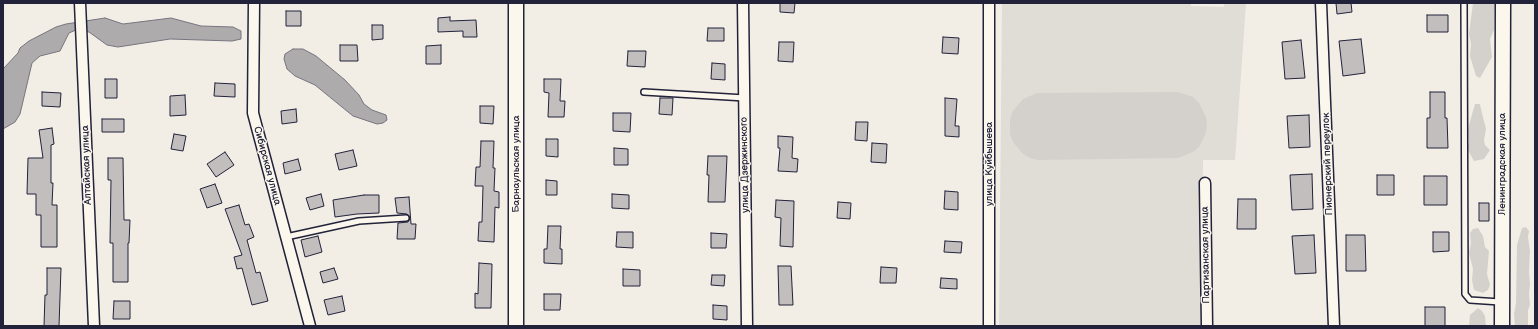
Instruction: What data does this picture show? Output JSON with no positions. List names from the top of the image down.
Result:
{
  "streets": {
    "street": [
      "Барнаульская улица",
      "улица Куйбышева",
      "Пионерский переулок",
      "Ленинградская улица",
      "Алтайская улица",
      "улица Дзержинского",
      "Сибирская улица",
      "Партизанская улица"
    ]
  }
}
